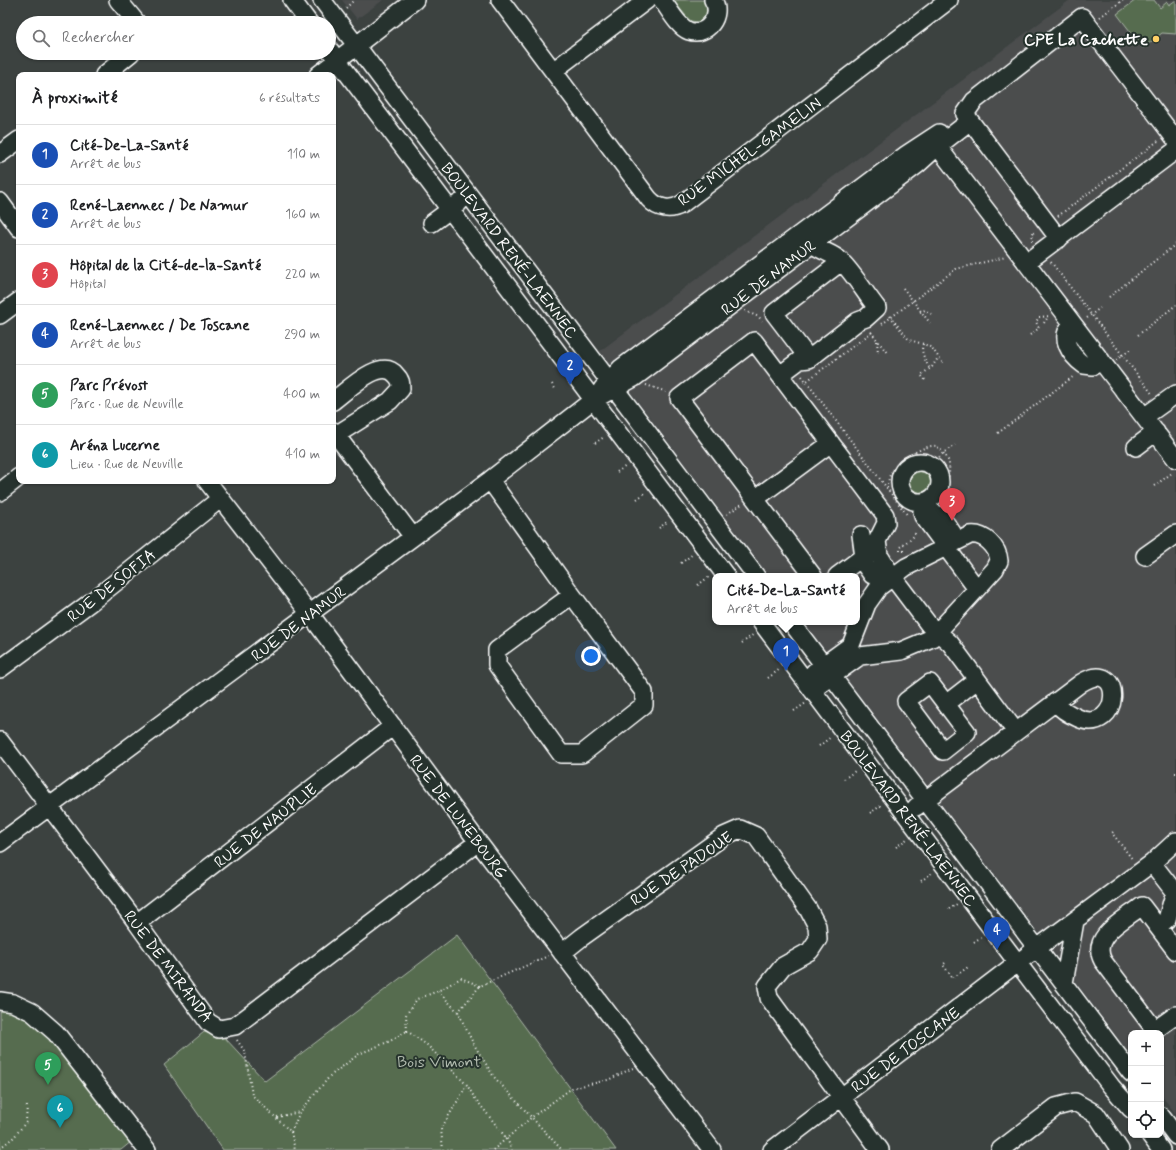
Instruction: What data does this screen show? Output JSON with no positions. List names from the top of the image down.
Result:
{
  "streets": {
    "street": [
      "RUE MICHEL-GAMELIN",
      "BOULEVARD RENÉ-LAENNEC",
      "RUE DE NAMUR",
      "RUE DE SOFIA",
      "RUE DE LUNEBOURG",
      "RUE DE NAUPLIE",
      "RUE DE PADOUE",
      "RUE DE MIRANDA",
      "RUE DE TOSCANE"
    ]
  },
  "crossings": [
    ["BOULEVARD RENÉ-LAENNEC", "RUE DE NAMUR"],
    ["BOULEVARD RENÉ-LAENNEC", "RUE DE TOSCANE"],
    ["RUE DE NAMUR", "RUE DE LUNEBOURG"],
    ["RUE DE NAMUR", "RUE DE MIRANDA"],
    ["RUE DE SOFIA", "RUE DE LUNEBOURG"],
    ["RUE DE LUNEBOURG", "RUE DE NAUPLIE"],
    ["RUE DE LUNEBOURG", "RUE DE PADOUE"],
    ["RUE DE LUNEBOURG", "RUE DE MIRANDA"],
    ["RUE DE NAUPLIE", "RUE DE MIRANDA"],
    ["RUE DE PADOUE", "RUE DE TOSCANE"]
  ],
  "parks": ["Bois Vimont"],
  "places": ["CPE La Cachette"],
  "page": {
    "search": "Rechercher",
    "heading": ["À proximité", "6 résultats"],
    "list": [
      {
        "mark": "1",
        "name": "Cité-De-La-Santé",
        "note": "Arrêt de bus",
        "value": "110 m"
      },
      {
        "mark": "2",
        "name": "René-Laennec / De Namur",
        "note": "Arrêt de bus",
        "value": "160 m"
      },
      {
        "mark": "3",
        "name": "Hôpital de la Cité-de-la-Santé",
        "note": "Hôpital",
        "value": "220 m"
      },
      {
        "mark": "4",
        "name": "René-Laennec / De Toscane",
        "note": "Arrêt de bus",
        "value": "290 m"
      },
      {
        "mark": "5",
        "name": "Parc Prévost",
        "note": "Parc · Rue de Neuville",
        "value": "400 m"
      },
      {
        "mark": "6",
        "name": "Aréna Lucerne",
        "note": "Lieu · Rue de Neuville",
        "value": "410 m"
      }
    ],
    "pins": [
      "2",
      "3",
      "1",
      "4",
      "5",
      "6"
    ],
    "popup": ["Cité-De-La-Santé", "Arrêt de bus"],
    "map_buttons": ["+", "−"]
  }
}
